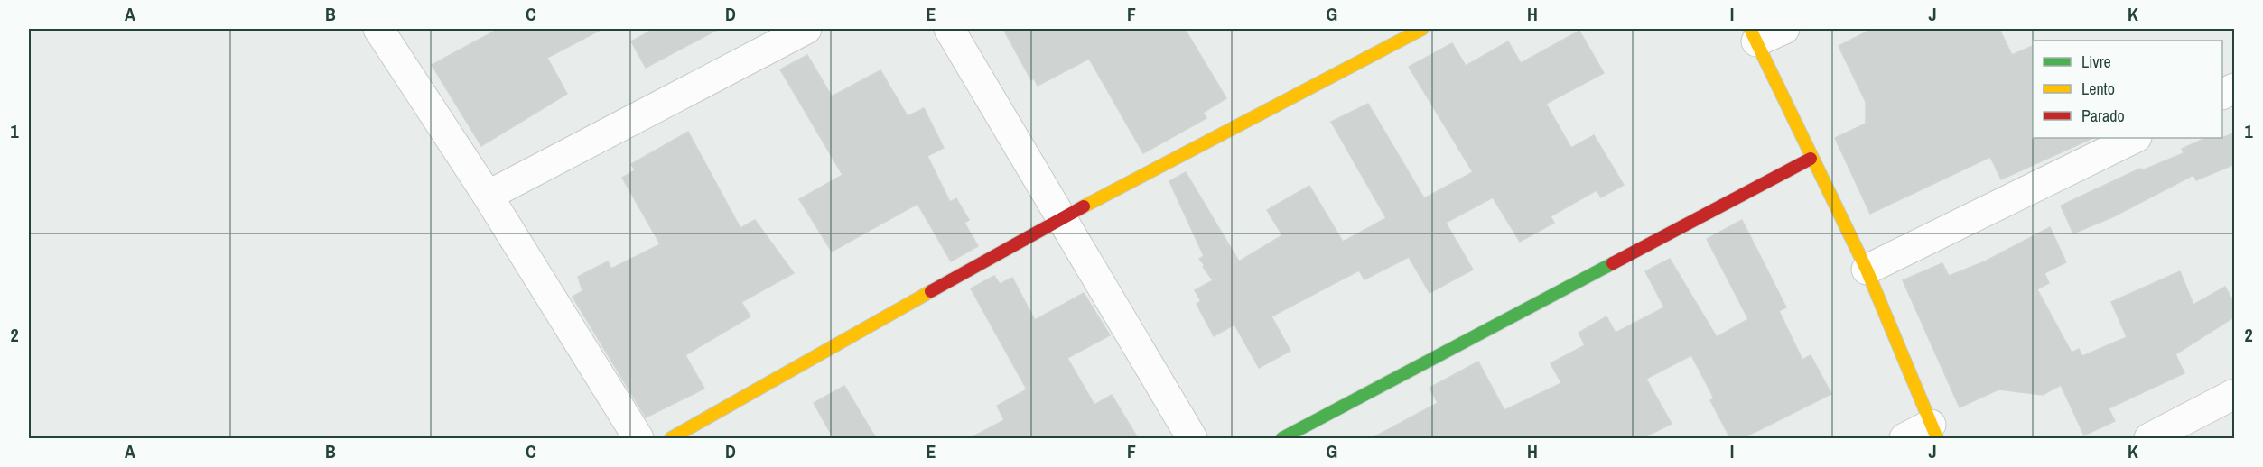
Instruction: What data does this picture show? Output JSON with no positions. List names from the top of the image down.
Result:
{
  "legend": ["Livre", "Lento", "Parado"],
  "grid": {
    "columns": [
      "A",
      "B",
      "C",
      "D",
      "E",
      "F",
      "G",
      "H",
      "I",
      "J",
      "K"
    ],
    "rows": ["1", "2"]
  }
}
